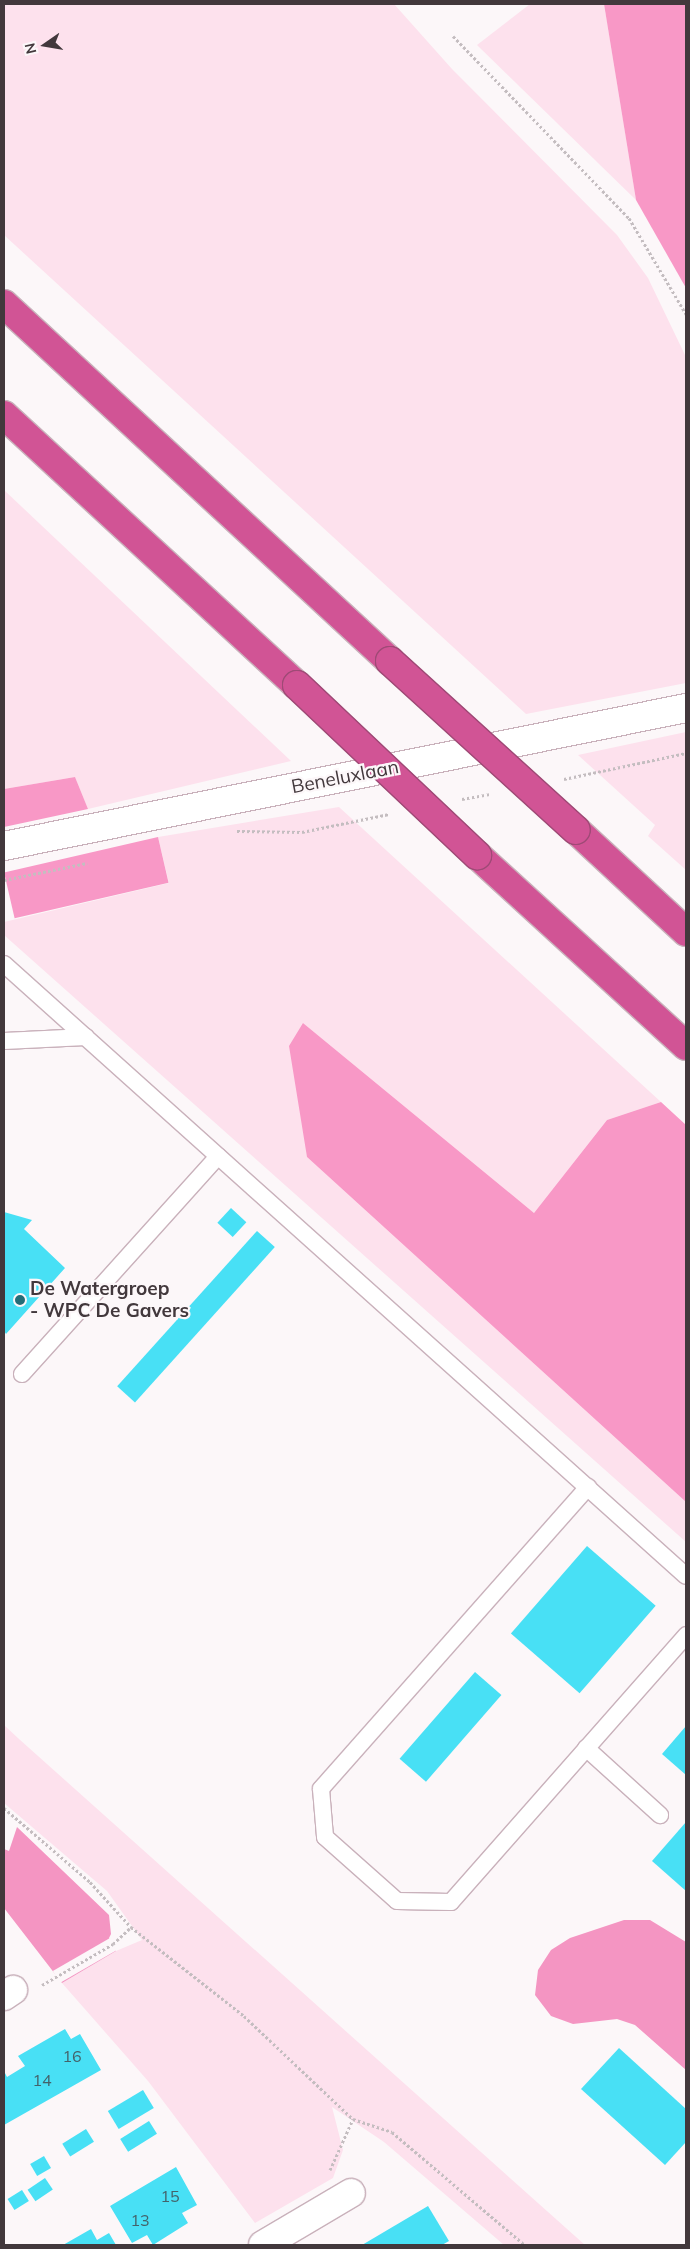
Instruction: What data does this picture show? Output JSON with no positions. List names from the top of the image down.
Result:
{
  "streets": {
    "street": ["Beneluxlaan"]
  },
  "places": ["De Watergroep - WPC De Gavers"],
  "house_numbers": [
    "16",
    "14",
    "15",
    "13"
  ],
  "north": "left"
}
